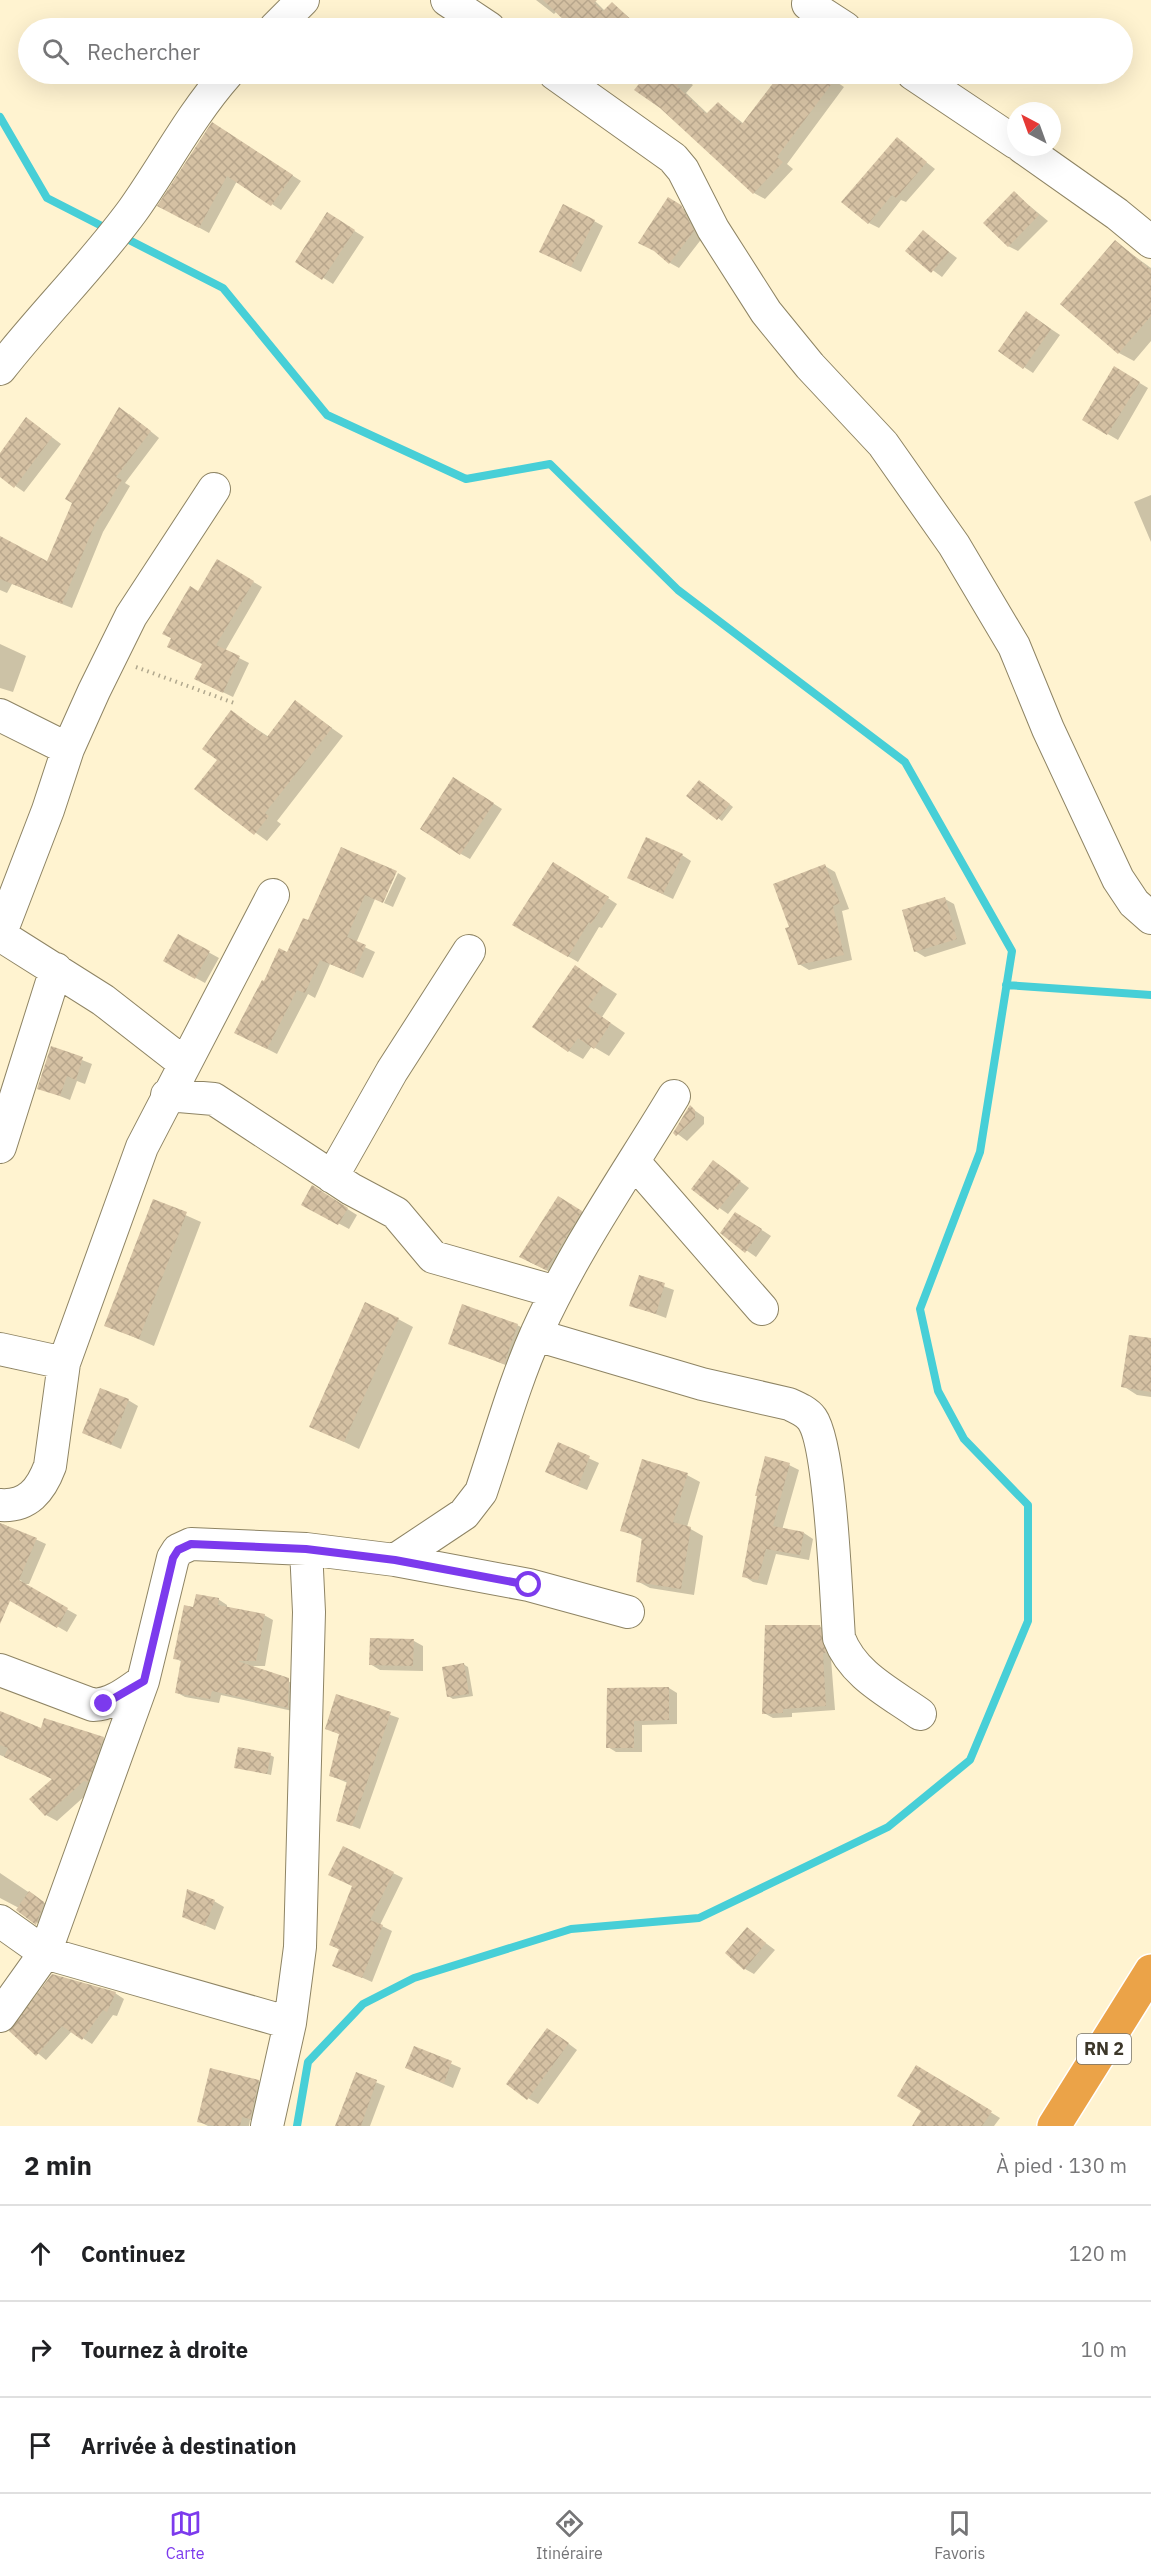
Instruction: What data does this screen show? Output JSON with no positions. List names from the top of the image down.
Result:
{
  "streets": {
    "highway": ["RN 2"]
  },
  "north": "top left",
  "page": {
    "search": "Rechercher",
    "heading": ["2 min", "À pied · 130 m"],
    "list": [
      ["Continuez", "120 m"],
      ["Tournez à droite", "10 m"],
      "Arrivée à destination"
    ],
    "nav": ["Carte", "Itinéraire", "Favoris"]
  }
}
